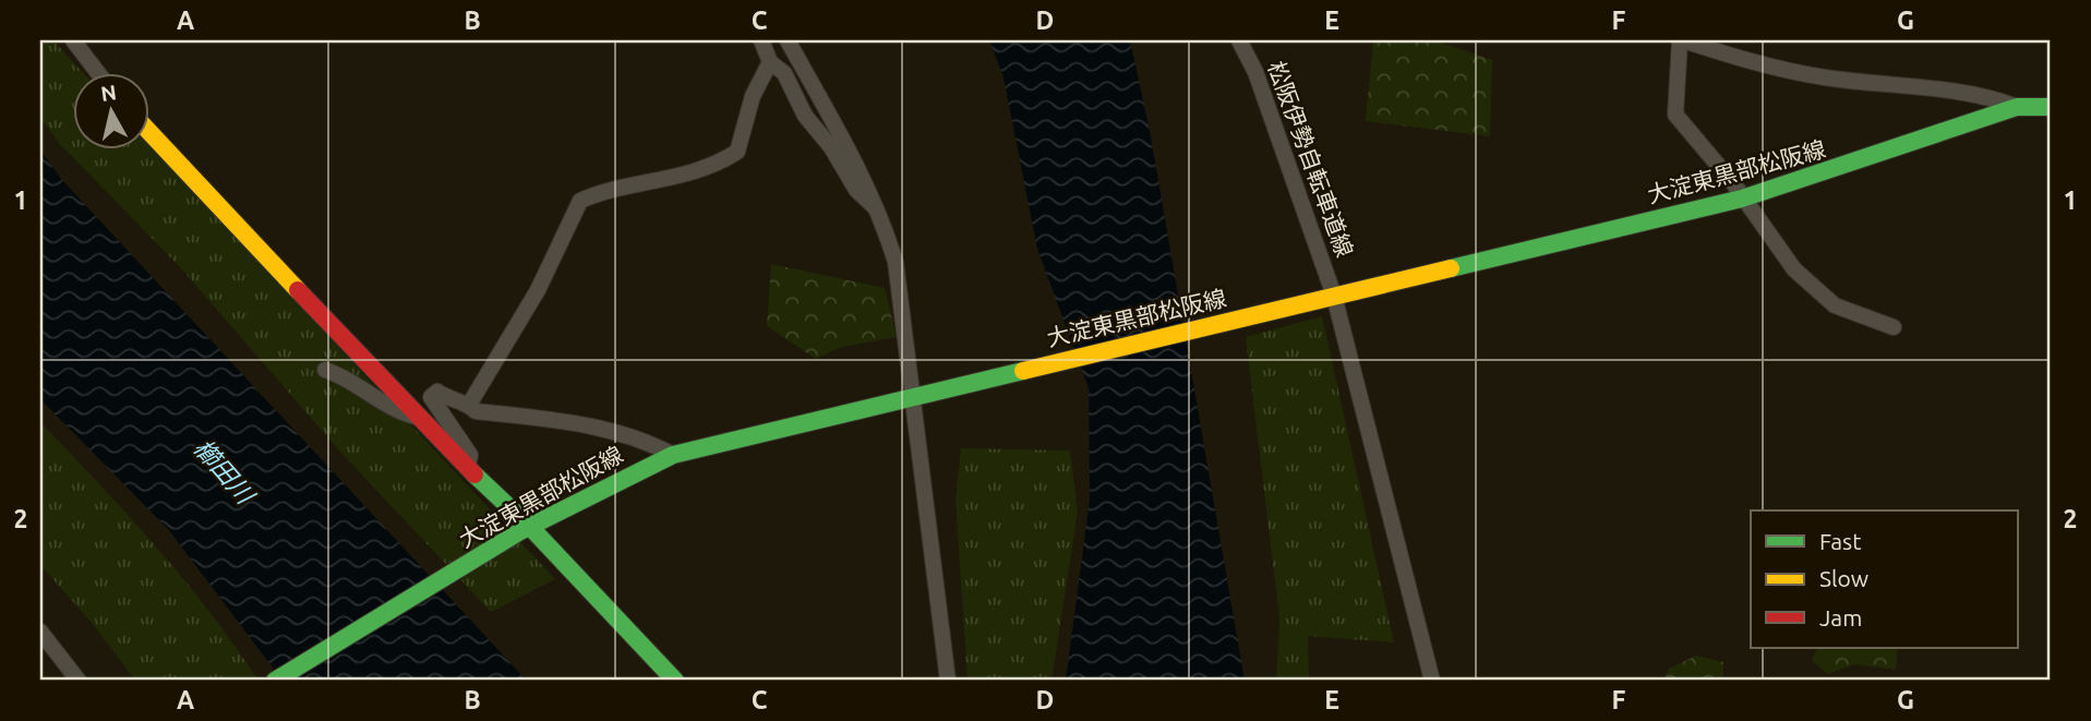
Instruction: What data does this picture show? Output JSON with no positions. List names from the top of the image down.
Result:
{
  "streets": {
    "main road": ["大淀東黒部松阪線"],
    "street": ["松阪伊勢自転車道線"]
  },
  "crossings": [
    ["松阪伊勢自転車道線", "大淀東黒部松阪線"]
  ],
  "water": ["櫛田川"],
  "legend": ["Fast", "Slow", "Jam"],
  "north": "top",
  "grid": {
    "columns": [
      "A",
      "B",
      "C",
      "D",
      "E",
      "F",
      "G"
    ],
    "rows": ["1", "2"]
  }
}
